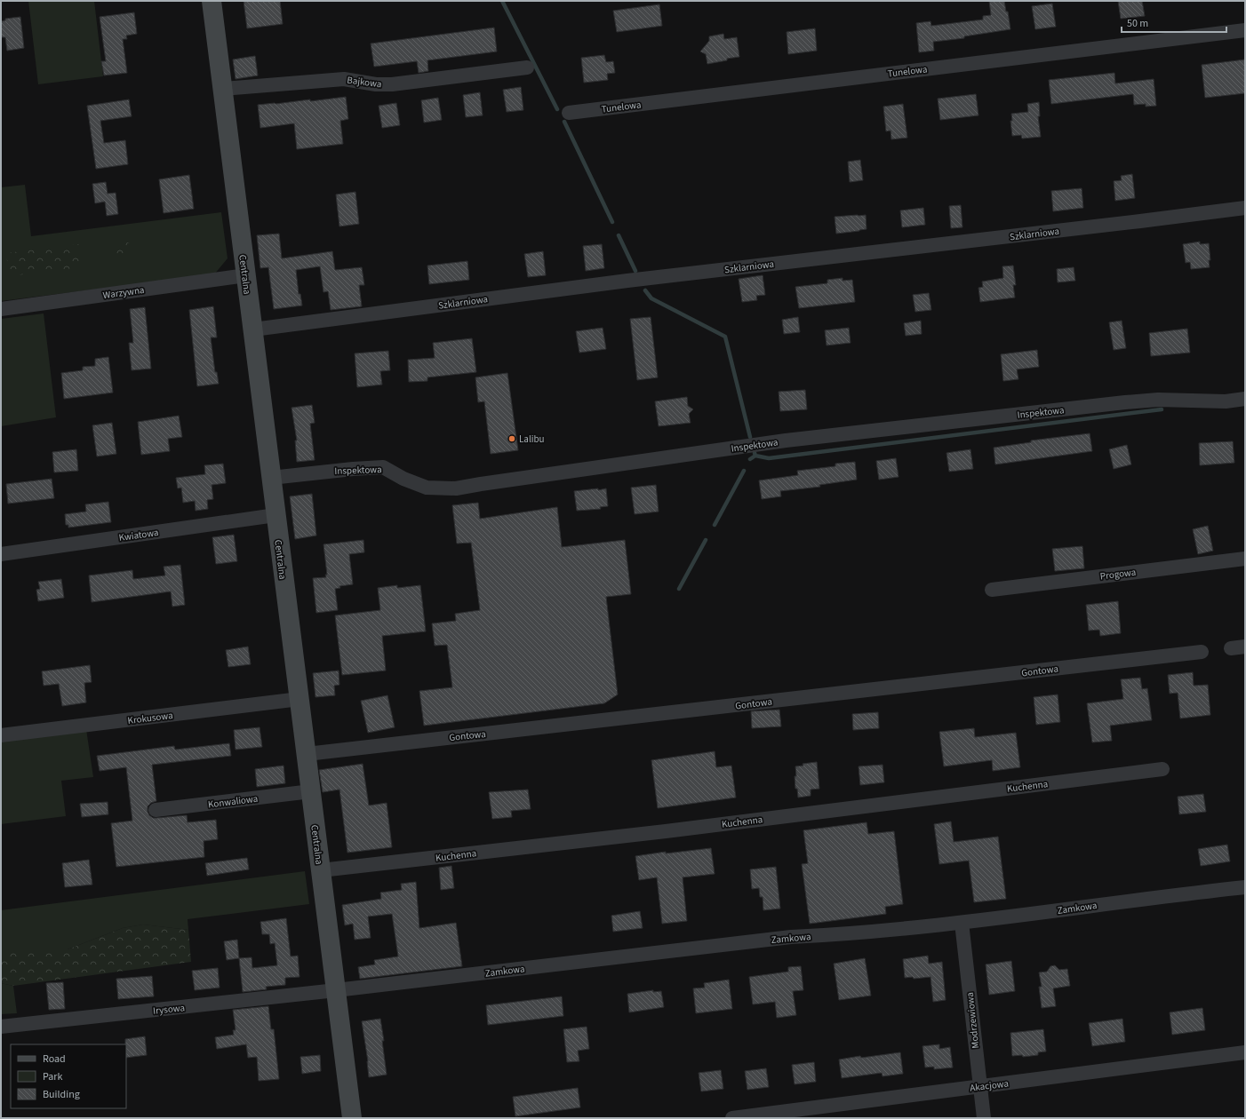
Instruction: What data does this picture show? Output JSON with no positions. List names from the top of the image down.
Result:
{
  "streets": {
    "street": [
      "Tunelowa",
      "Bajkowa",
      "Szklarniowa",
      "Centralna",
      "Warzywna",
      "Inspektowa",
      "Kwiatowa",
      "Progowa",
      "Gontowa",
      "Krokusowa",
      "Kuchenna",
      "Konwaliowa",
      "Zamkowa",
      "Irysowa",
      "Modrzewiowa",
      "Akacjowa"
    ]
  },
  "crossings": [
    ["Bajkowa", "Centralna"],
    ["Szklarniowa", "Centralna"],
    ["Centralna", "Warzywna"],
    ["Centralna", "Inspektowa"],
    ["Centralna", "Kwiatowa"],
    ["Centralna", "Gontowa"],
    ["Centralna", "Krokusowa"],
    ["Centralna", "Kuchenna"],
    ["Centralna", "Konwaliowa"],
    ["Centralna", "Zamkowa"],
    ["Centralna", "Irysowa"],
    ["Zamkowa", "Irysowa"],
    ["Zamkowa", "Modrzewiowa"],
    ["Modrzewiowa", "Akacjowa"]
  ],
  "places": ["Lalibu"],
  "legend": ["Road", "Park", "Building"],
  "scale_bar": "50 m"
}
